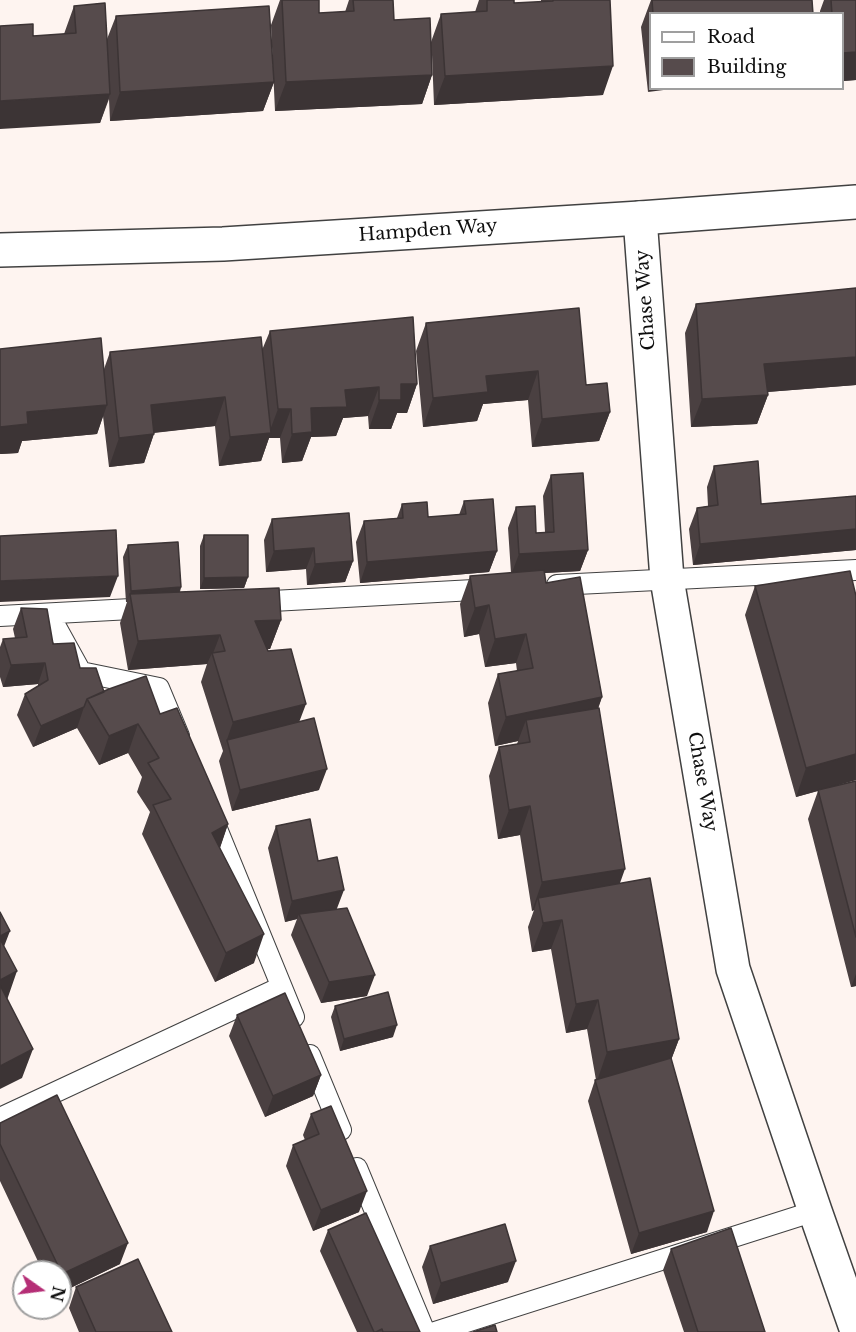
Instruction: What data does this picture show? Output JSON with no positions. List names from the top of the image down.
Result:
{
  "streets": {
    "street": ["Hampden Way", "Chase Way"]
  },
  "crossings": [
    ["Hampden Way", "Chase Way"]
  ],
  "legend": ["Road", "Building"],
  "north": "right"
}
